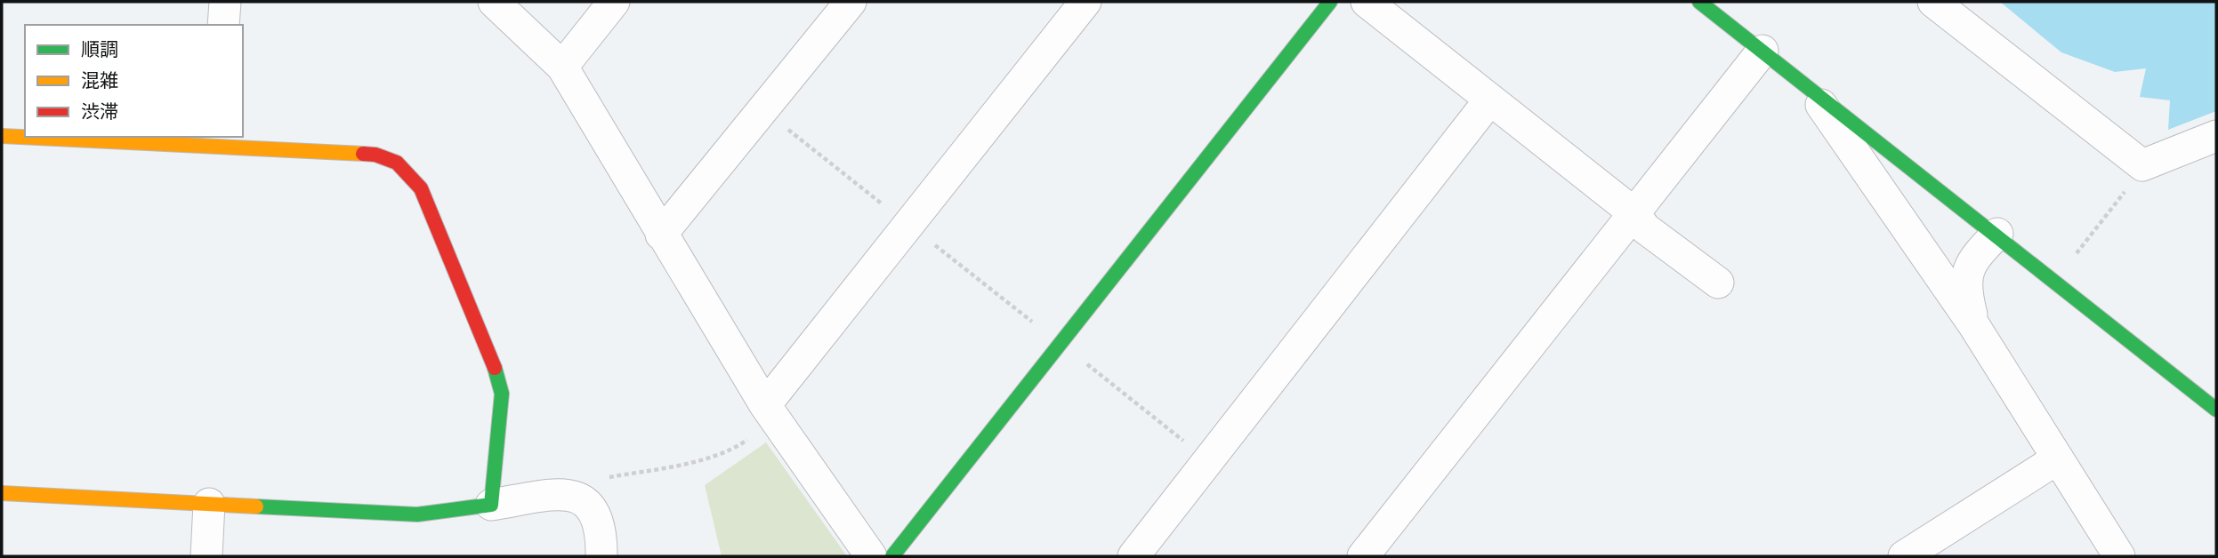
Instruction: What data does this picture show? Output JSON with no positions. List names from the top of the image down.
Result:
{
  "legend": ["順調", "混雑", "渋滞"]
}
